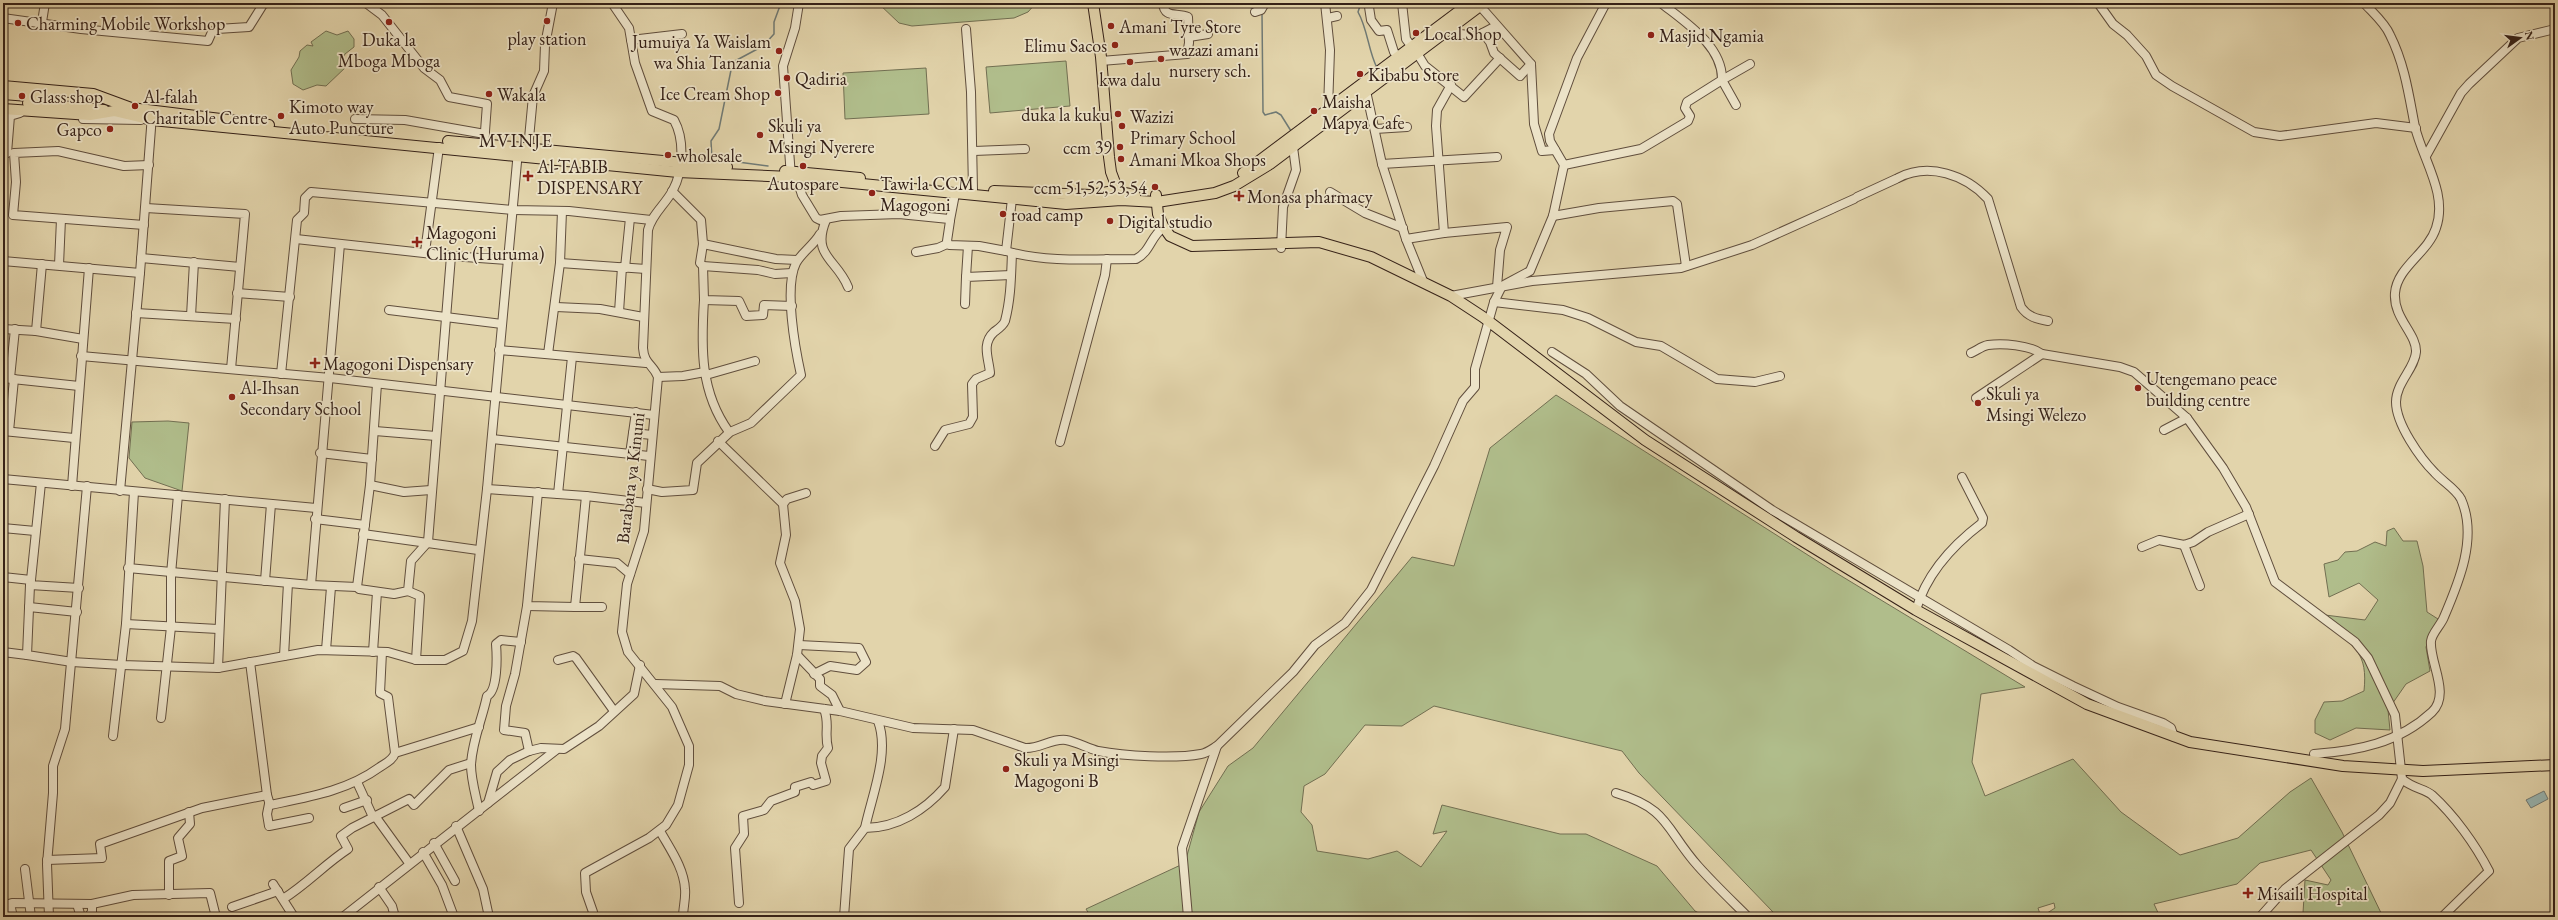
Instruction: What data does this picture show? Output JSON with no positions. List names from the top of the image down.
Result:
{
  "streets": {
    "street": ["Barabara ya Kinuni"]
  },
  "districts": ["MVINJE"],
  "places": {
    "other": [
      "play station",
      "Duka la Mboga Mboga",
      "Charming Mobile Workshop",
      "Amani Tyre Store",
      "Local Shop",
      "Masjid Ngamia",
      "Elimu Sacos",
      "Jumuiya Ya Waislam wa Shia Tanzania",
      "wazazi amani nursery sch.",
      "kwa dalu",
      "Kibabu Store",
      "Qadiria",
      "Ice Cream Shop",
      "Wakala",
      "Glass shop",
      "Al-falah Charitable Centre",
      "Maisha Mapya Cafe",
      "duka la kuku",
      "Kimoto way Auto Puncture",
      "Wazizi Primary School",
      "Gapco",
      "Skuli ya Msingi Nyerere",
      "ccm 39",
      "wholesale",
      "Amani Mkoa Shops",
      "Autospare",
      "ccm 51,52,53,54",
      "Tawi la CCM Magogoni",
      "road camp",
      "Digital studio",
      "Utengemano peace building centre",
      "Al-Ihsan Secondary School",
      "Skuli ya Msingi Welezo",
      "Skuli ya Msingi Magogoni B"
    ],
    "health": [
      "Al-TABIB DISPENSARY",
      "Monasa pharmacy",
      "Magogoni Clinic (Huruma)",
      "Magogoni Dispensary",
      "Misaili Hospital"
    ]
  },
  "north": "right"
}
